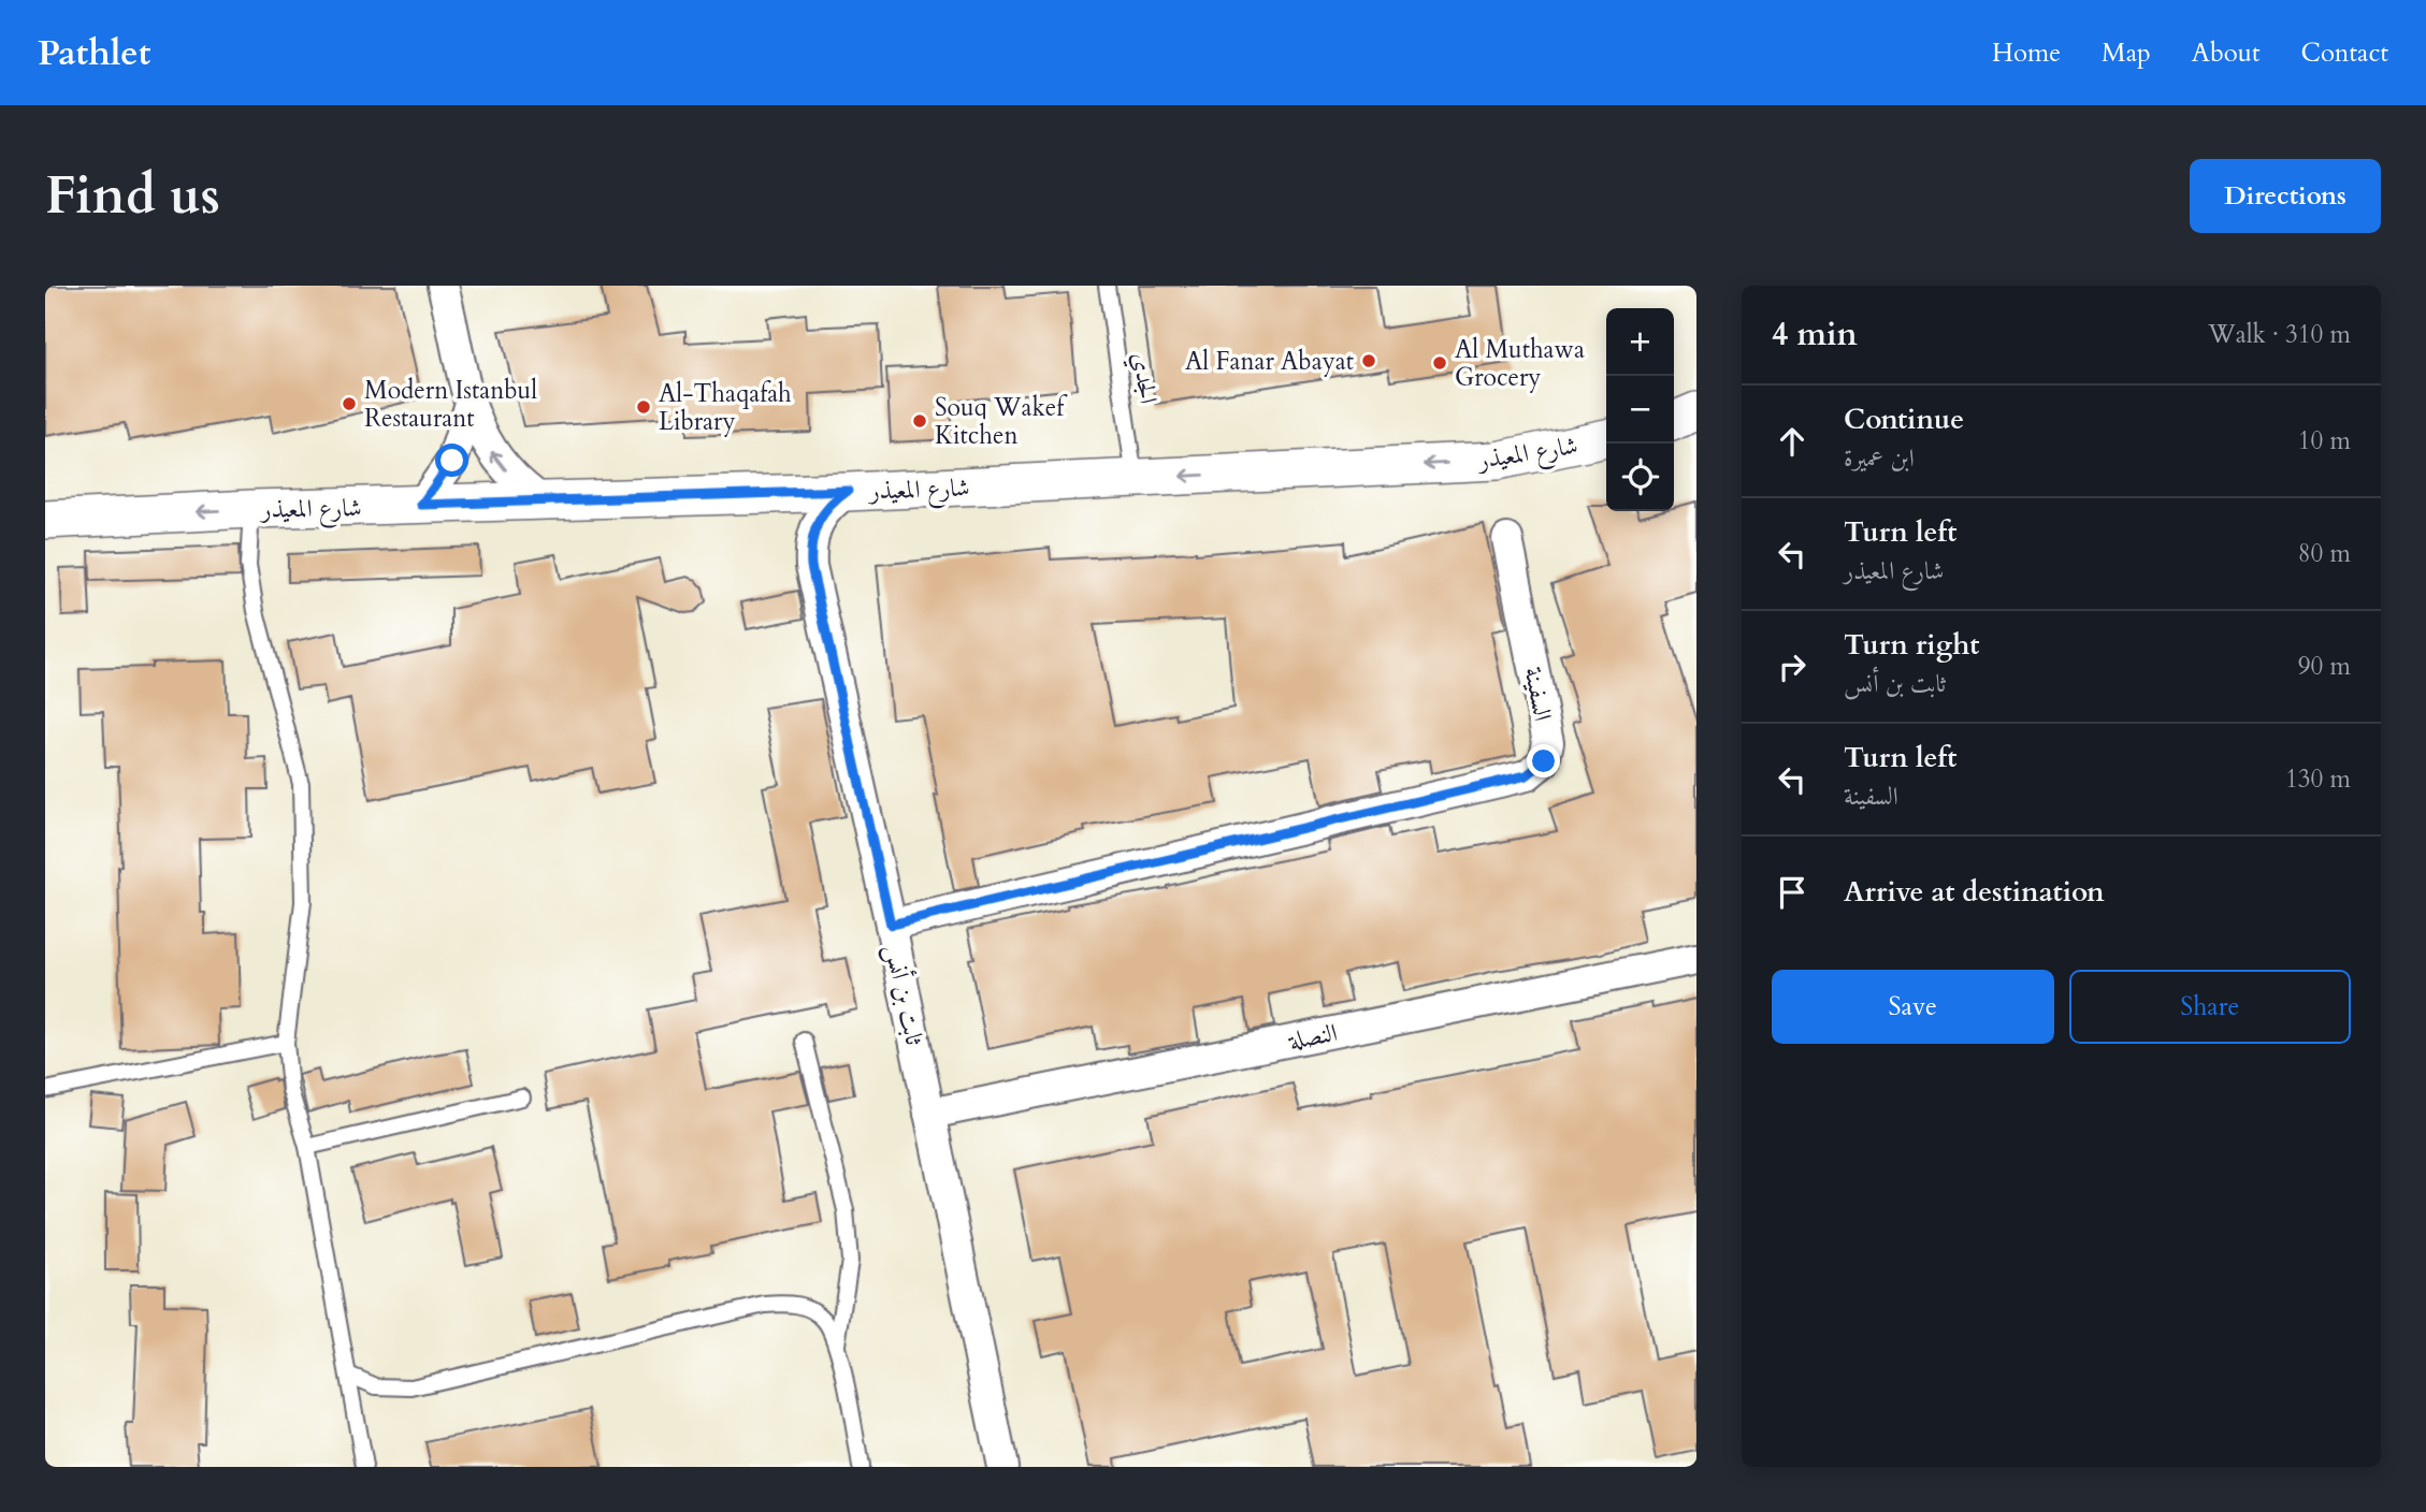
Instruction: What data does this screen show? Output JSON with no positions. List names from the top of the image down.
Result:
{
  "streets": {
    "street": [
      "شارع المعيذر",
      "السفينة",
      "ثابت بن أنس",
      "النصلة"
    ],
    "lane": ["الجدي"]
  },
  "crossings": [
    ["الجدي", "شارع المعيذر"],
    ["شارع المعيذر", "ثابت بن أنس"],
    ["السفينة", "ثابت بن أنس"],
    ["ثابت بن أنس", "النصلة"]
  ],
  "one_way": ["شارع المعيذر"],
  "places": [
    "Al Fanar Abayat",
    "Al Muthawa Grocery",
    "Modern Istanbul Restaurant",
    "Al-Thaqafah Library",
    "Souq Wakef Kitchen"
  ],
  "page": {
    "header": "Pathlet",
    "nav": [
      "Home",
      "Map",
      "About",
      "Contact"
    ],
    "buttons": [
      "Directions",
      ["Save", "Share"]
    ],
    "title": "Find us",
    "heading": ["4 min", "Walk · 310 m"],
    "map_buttons": ["+", "−"],
    "list": [
      ["Continue", "ابن عميرة", "10 m"],
      ["Turn left", "شارع المعيذر", "80 m"],
      ["Turn right", "ثابت بن أنس", "90 m"],
      ["Turn left", "السفينة", "130 m"],
      "Arrive at destination"
    ]
  }
}
